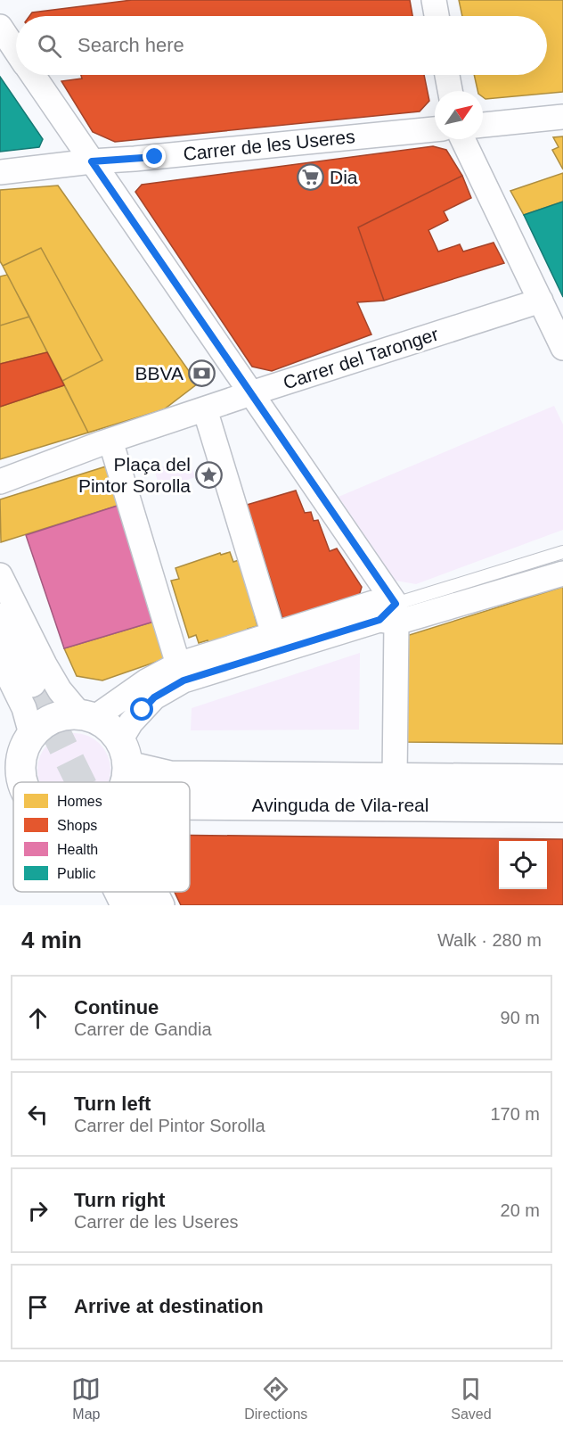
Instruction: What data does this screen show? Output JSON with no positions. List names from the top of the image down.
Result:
{
  "streets": {
    "main road": ["Avinguda de Vila-real"],
    "street": ["Carrer de les Useres", "Carrer del Taronger"]
  },
  "places": {
    "supermarket": ["Dia"],
    "bank": ["BBVA"],
    "place": ["Plaça del Pintor Sorolla"]
  },
  "legend": [
    "Homes",
    "Shops",
    "Health",
    "Public"
  ],
  "north": "top right",
  "page": {
    "search": "Search here",
    "heading": ["4 min", "Walk · 280 m"],
    "list": [
      ["Continue", "Carrer de Gandia", "90 m"],
      ["Turn left", "Carrer del Pintor Sorolla", "170 m"],
      ["Turn right", "Carrer de les Useres", "20 m"],
      "Arrive at destination"
    ],
    "nav": ["Map", "Directions", "Saved"]
  }
}
